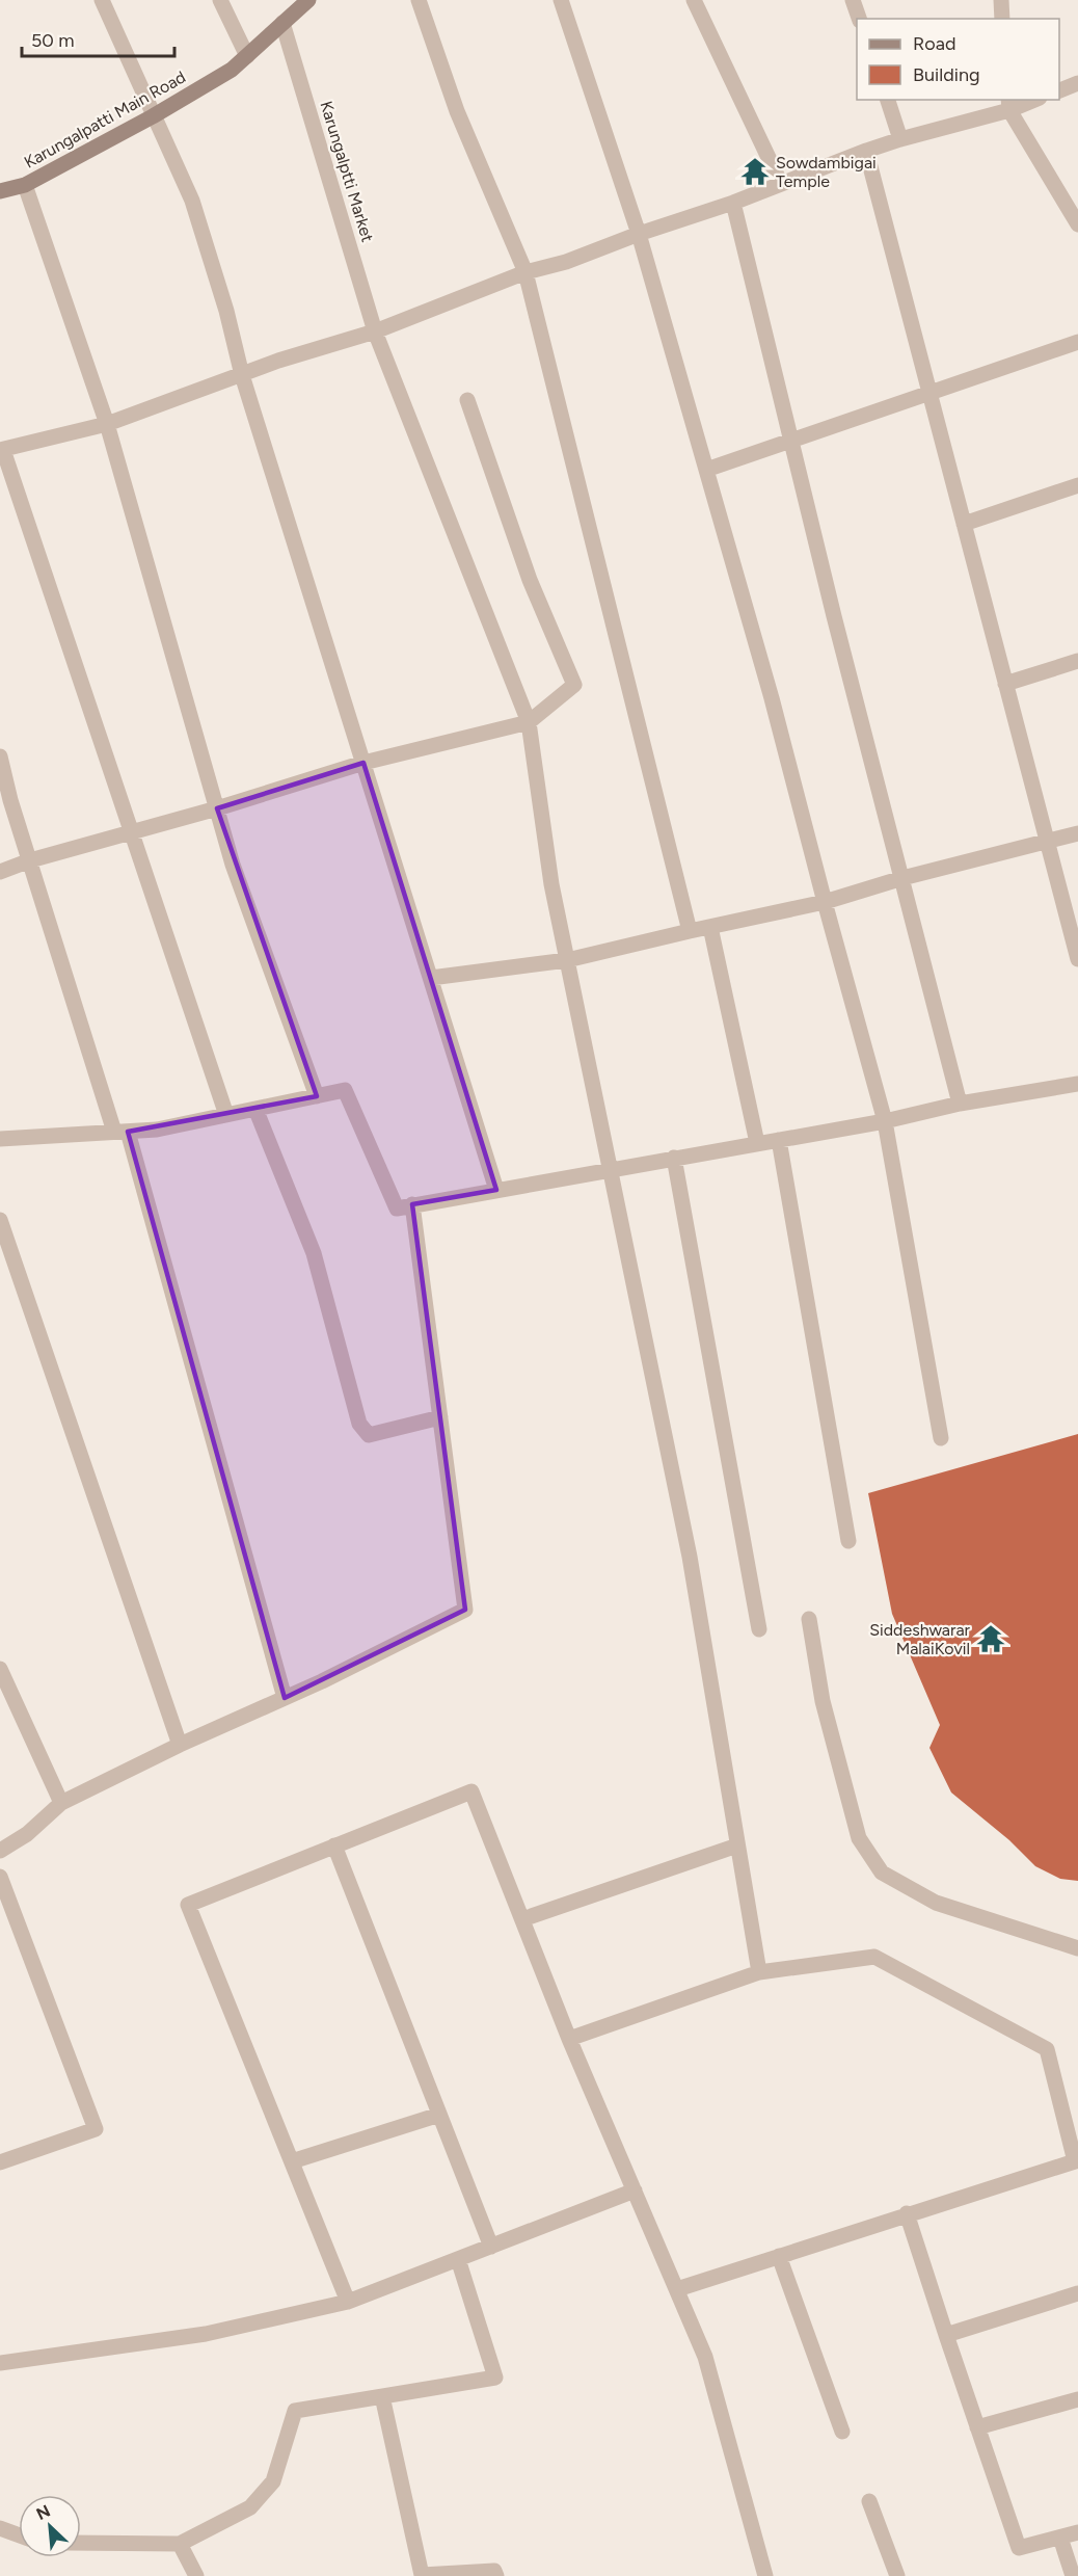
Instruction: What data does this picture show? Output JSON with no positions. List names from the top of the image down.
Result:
{
  "streets": {
    "street": ["Karungalpatti Main Road", "Karungalptti Market"]
  },
  "crossings": [
    ["Karungalpatti Main Road", "Karungalptti Market"]
  ],
  "places": {
    "temple": ["Sowdambigai Temple", "Siddeshwarar MalaiKovil"]
  },
  "legend": ["Road", "Building"],
  "scale_bar": "50 m",
  "north": "top left"
}
